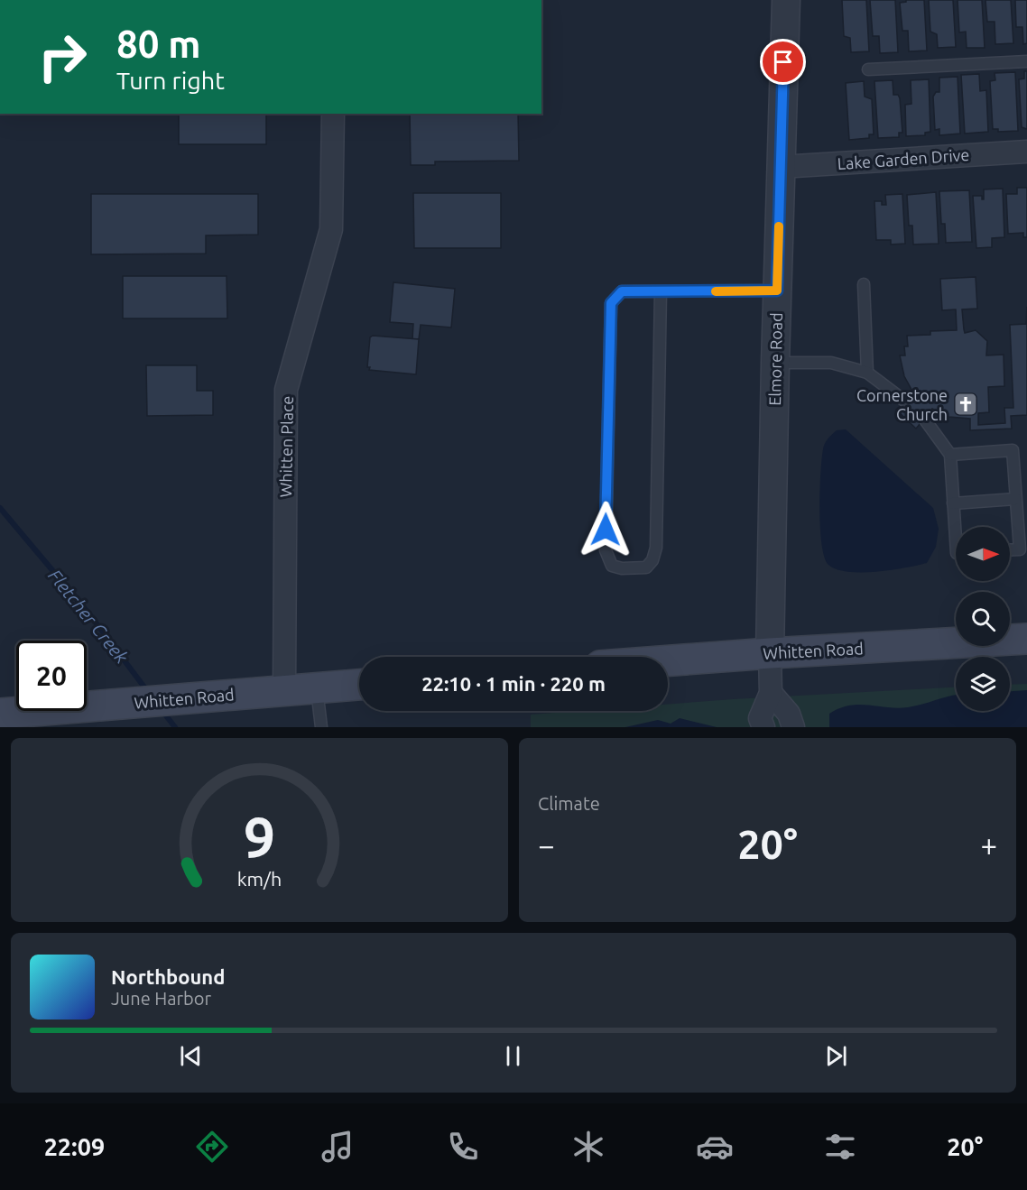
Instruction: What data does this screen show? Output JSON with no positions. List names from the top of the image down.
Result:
{
  "streets": {
    "main road": ["Whitten Road"],
    "street": ["Lake Garden Drive", "Elmore Road", "Whitten Place"]
  },
  "crossings": [
    ["Lake Garden Drive", "Elmore Road"],
    ["Elmore Road", "Whitten Road"],
    ["Whitten Place", "Whitten Road"]
  ],
  "water": ["Fletcher Creek"],
  "places": {
    "church": ["Cornerstone Church"]
  },
  "north": "right",
  "page": {
    "turn": ["80 m", "Turn right"],
    "limit": "20",
    "trip": "22:10 · 1 min · 220 m",
    "tile": "Climate",
    "heat": ["−", "20°", "+"],
    "song": ["Northbound", "June Harbor"],
    "tabs": ["22:09", "20°"],
    "gauge": ["9", "km/h"]
  }
}
